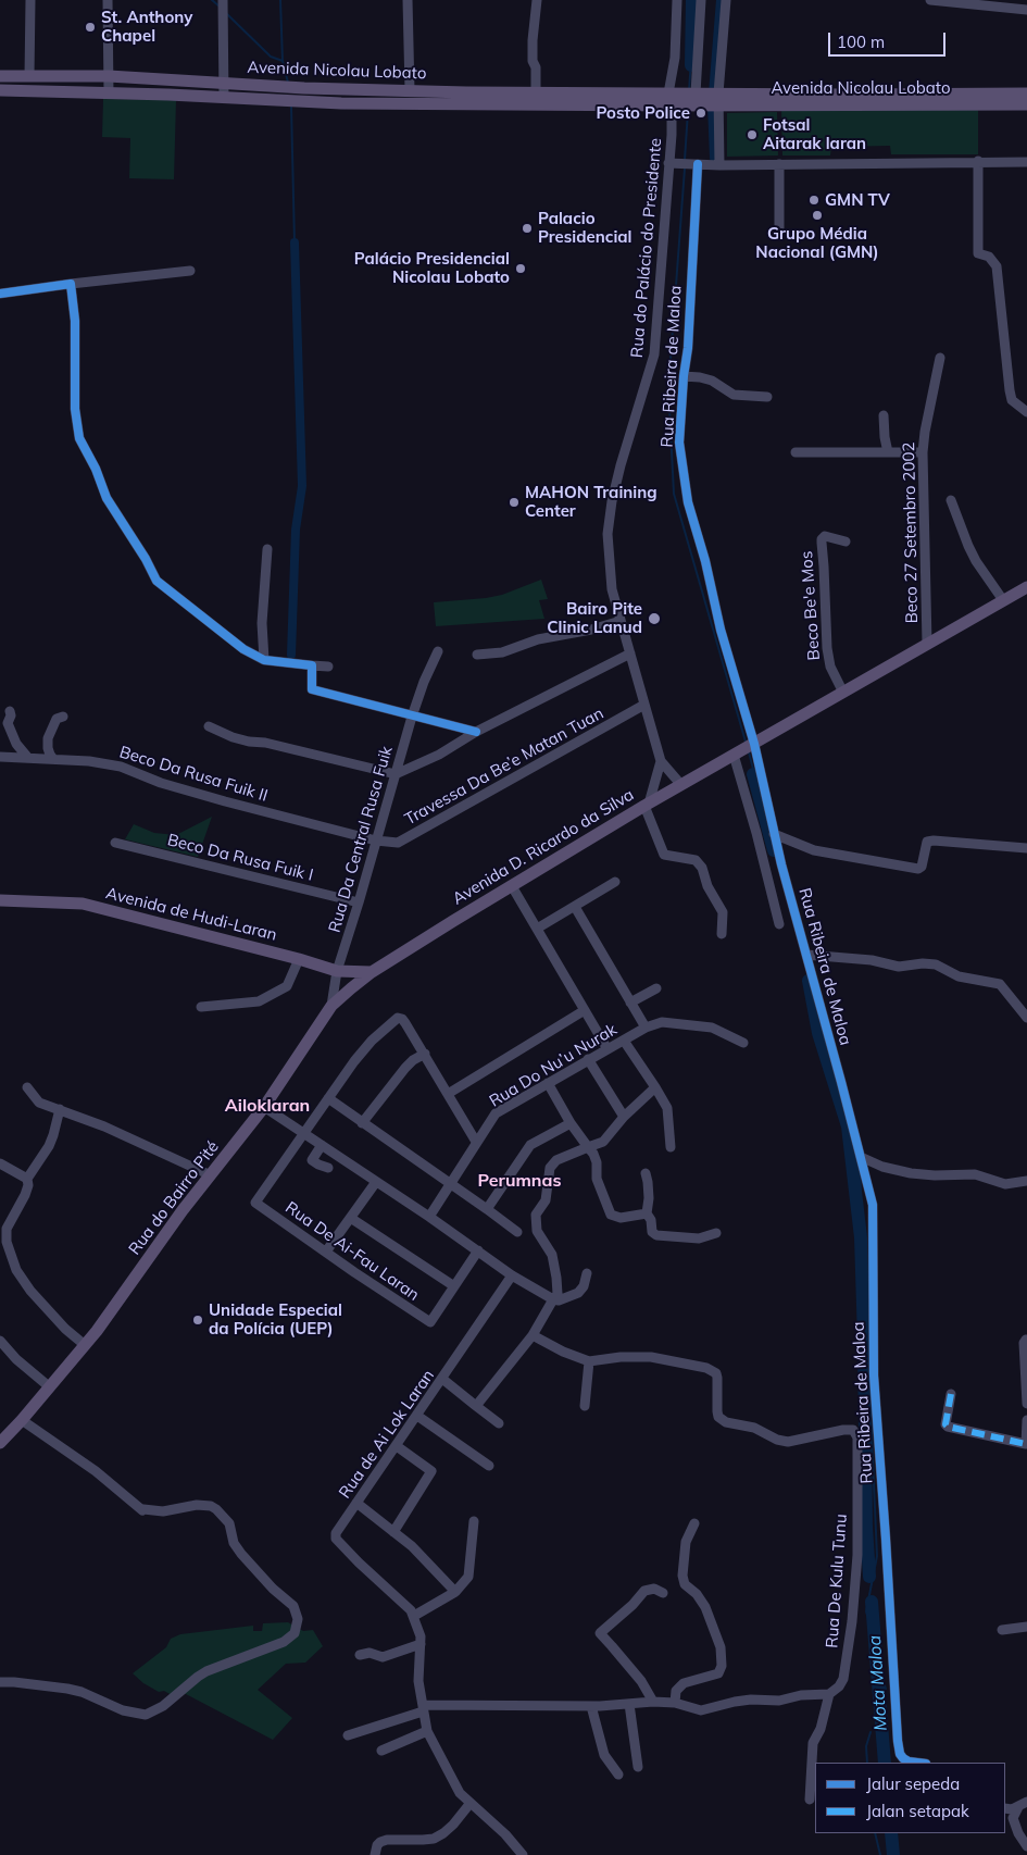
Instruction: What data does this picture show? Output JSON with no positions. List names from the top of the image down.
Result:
{
  "streets": {
    "main road": [
      "Avenida Nicolau Lobato",
      "Avenida D. Ricardo da Silva",
      "Avenida de Hudi-Laran",
      "Rua do Bairro Pité"
    ],
    "street": [
      "Rua do Palácio do Presidente",
      "Rua Ribeira de Maloa",
      "Beco 27 Setembro 2002",
      "Beco Be'e Mos",
      "Travessa Da Be’e Matan Tuan",
      "Beco Da Rusa Fuik II",
      "Rua Da Central Rusa Fuik",
      "Beco Da Rusa Fuik I",
      "Rua Do Nu’u Nurak",
      "Rua De Ai-Fau Laran",
      "Rua de Ai Lok Laran",
      "Rua De Kulu Tunu"
    ]
  },
  "crossings": [
    ["Avenida Nicolau Lobato", "Rua do Palácio do Presidente"],
    ["Rua do Palácio do Presidente", "Travessa Da Be’e Matan Tuan"],
    ["Rua Ribeira de Maloa", "Avenida D. Ricardo da Silva"],
    ["Travessa Da Be’e Matan Tuan", "Beco Da Rusa Fuik II"],
    ["Travessa Da Be’e Matan Tuan", "Rua Da Central Rusa Fuik"],
    ["Beco Da Rusa Fuik II", "Rua Da Central Rusa Fuik"],
    ["Rua Da Central Rusa Fuik", "Beco Da Rusa Fuik I"],
    ["Rua Da Central Rusa Fuik", "Avenida de Hudi-Laran"],
    ["Rua Da Central Rusa Fuik", "Rua do Bairro Pité"],
    ["Avenida D. Ricardo da Silva", "Avenida de Hudi-Laran"],
    ["Avenida D. Ricardo da Silva", "Rua do Bairro Pité"],
    ["Avenida de Hudi-Laran", "Rua do Bairro Pité"]
  ],
  "districts": ["Ailoklaran", "Perumnas"],
  "water": ["Mota Maloa"],
  "places": [
    "St. Anthony Chapel",
    "Posto Police",
    "Fotsal Aitarak laran",
    "GMN TV",
    "Grupo Média Nacional (GMN)",
    "Palacio Presidencial",
    "Palácio Presidencial Nicolau Lobato",
    "MAHON Training Center",
    "Bairo Pite Clinic Lanud",
    "Unidade Especial da Polícia (UEP)"
  ],
  "legend": ["Jalur sepeda", "Jalan setapak"],
  "scale_bar": "100 m"
}
